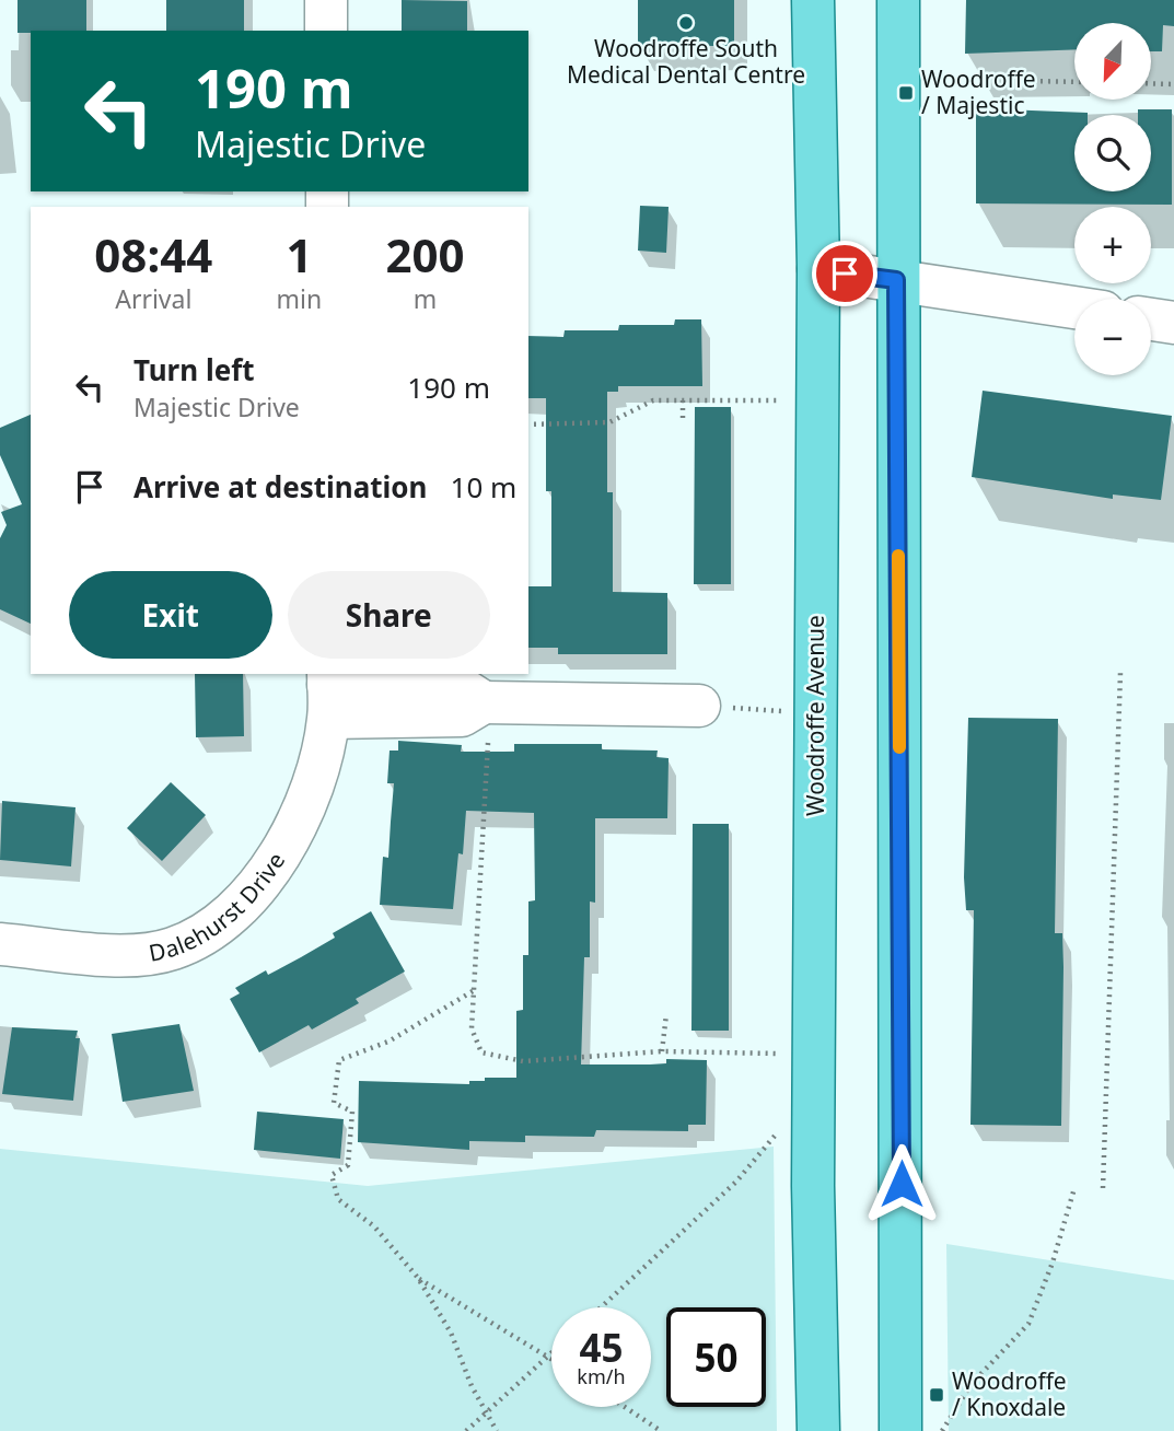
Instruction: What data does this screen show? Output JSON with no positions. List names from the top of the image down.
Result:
{
  "streets": {
    "main road": ["Woodroffe Avenue"],
    "street": ["Dalehurst Drive"]
  },
  "places": {
    "other": ["Woodroffe South Medical Dental Centre"],
    "transit": ["Woodroffe / Majestic", "Woodroffe / Knoxdale"]
  },
  "north": "bottom left",
  "page": {
    "map_buttons": ["+", "−"],
    "turn": ["190 m", "Majestic Drive"],
    "eta": [
      "08:44",
      "Arrival",
      "1",
      "min",
      "200",
      "m"
    ],
    "list": [
      {
        "name": "Turn left",
        "note": "Majestic Drive",
        "value": "190 m"
      },
      {
        "name": "Arrive at destination",
        "value": "10 m"
      }
    ],
    "buttons": ["Exit", "Share"],
    "speed": "45 km/h",
    "limit": "50"
  }
}
